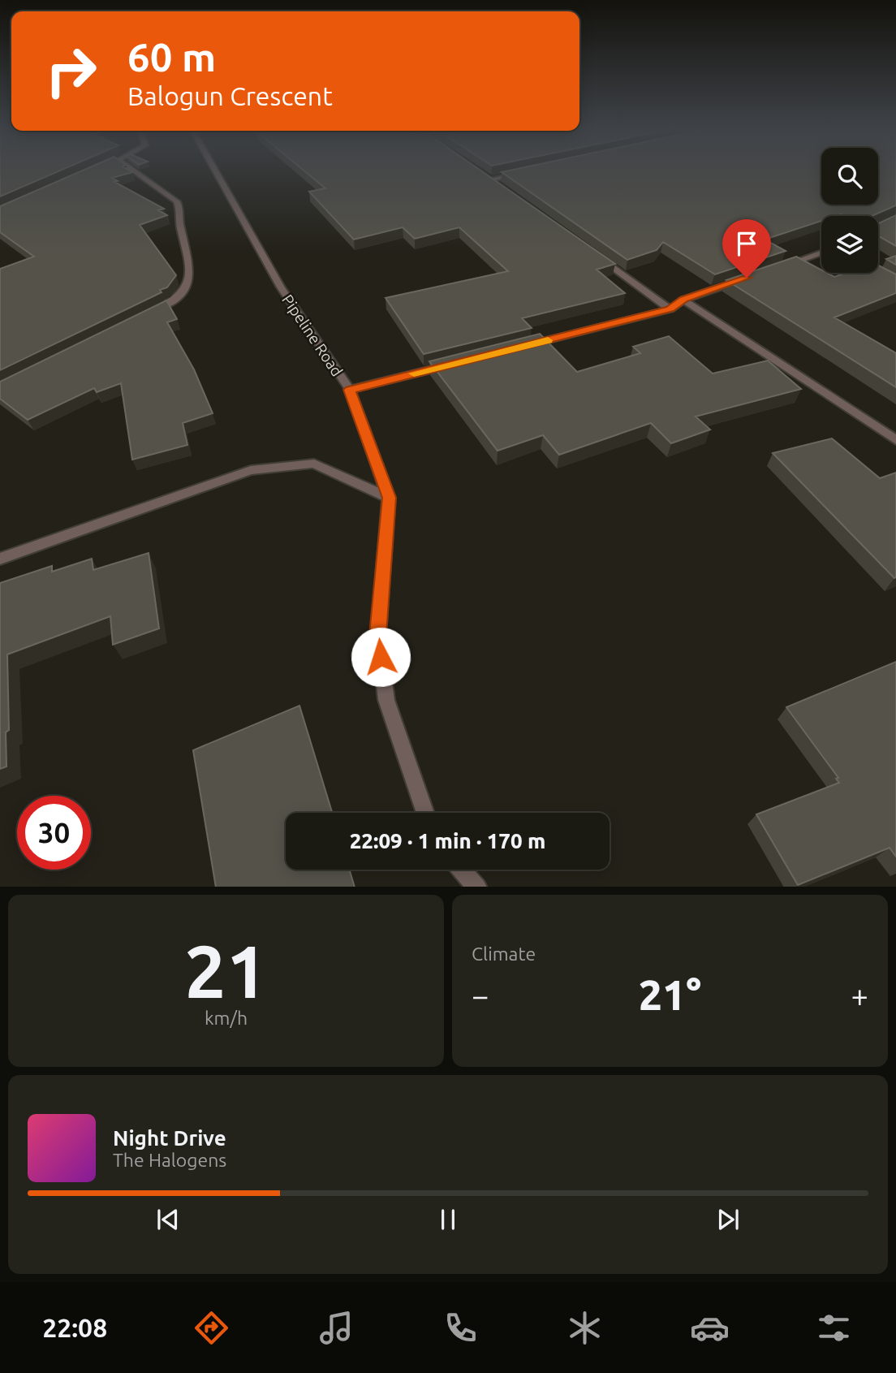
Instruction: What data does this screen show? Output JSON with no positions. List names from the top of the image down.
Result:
{
  "streets": {
    "street": ["Pipeline Road"]
  },
  "page": {
    "turn": ["60 m", "Balogun Crescent"],
    "limit": "30",
    "trip": "22:09 · 1 min · 170 m",
    "tile": [
      ["21", "km/h"],
      "Climate"
    ],
    "heat": ["−", "21°", "+"],
    "song": ["Night Drive", "The Halogens"],
    "tabs": "22:08"
  }
}
